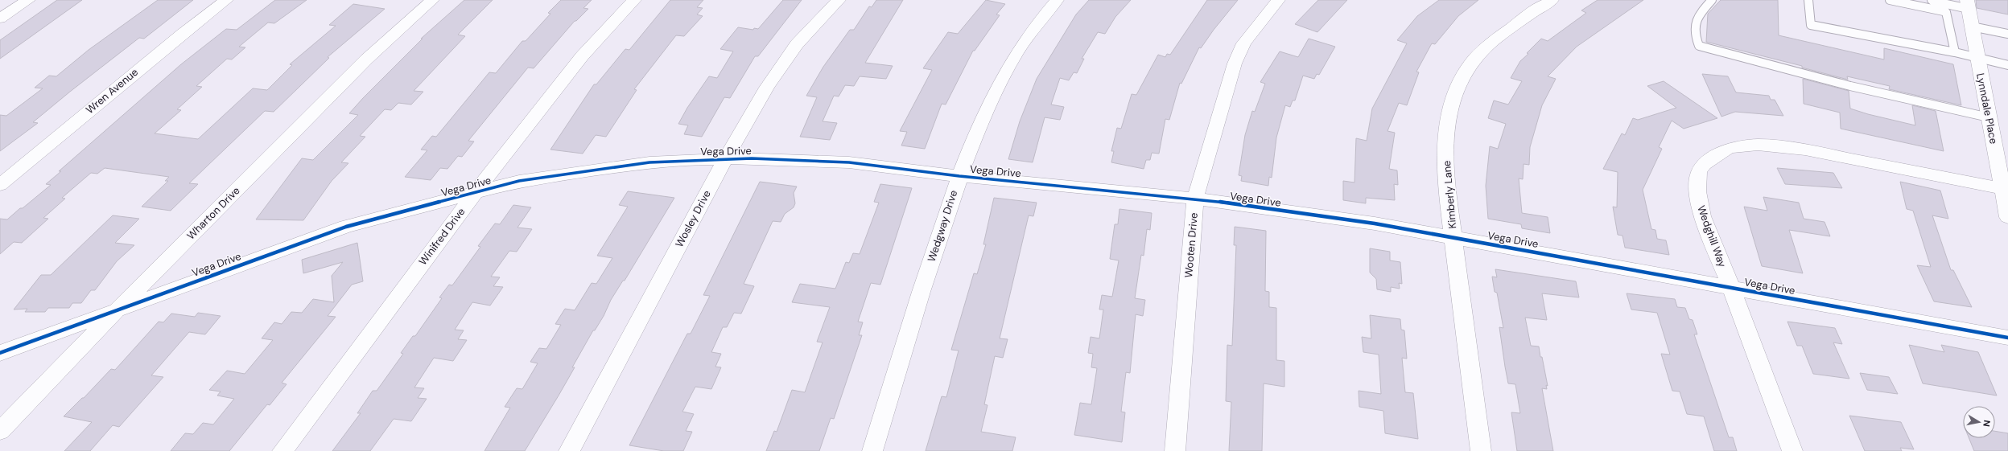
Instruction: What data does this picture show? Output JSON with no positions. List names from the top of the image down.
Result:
{
  "streets": {
    "street": [
      "Wren Avenue",
      "Lynndale Place",
      "Vega Drive",
      "Kimberly Lane",
      "Wharton Drive",
      "Wosley Drive",
      "Wedgway Drive",
      "Winifred Drive",
      "Wedghill Way",
      "Wooten Drive"
    ]
  },
  "crossings": [
    ["Lynndale Place", "Wedghill Way"],
    ["Vega Drive", "Kimberly Lane"],
    ["Vega Drive", "Wharton Drive"],
    ["Vega Drive", "Wosley Drive"],
    ["Vega Drive", "Wedgway Drive"],
    ["Vega Drive", "Winifred Drive"],
    ["Vega Drive", "Wedghill Way"],
    ["Vega Drive", "Wooten Drive"]
  ],
  "north": "right"
}
